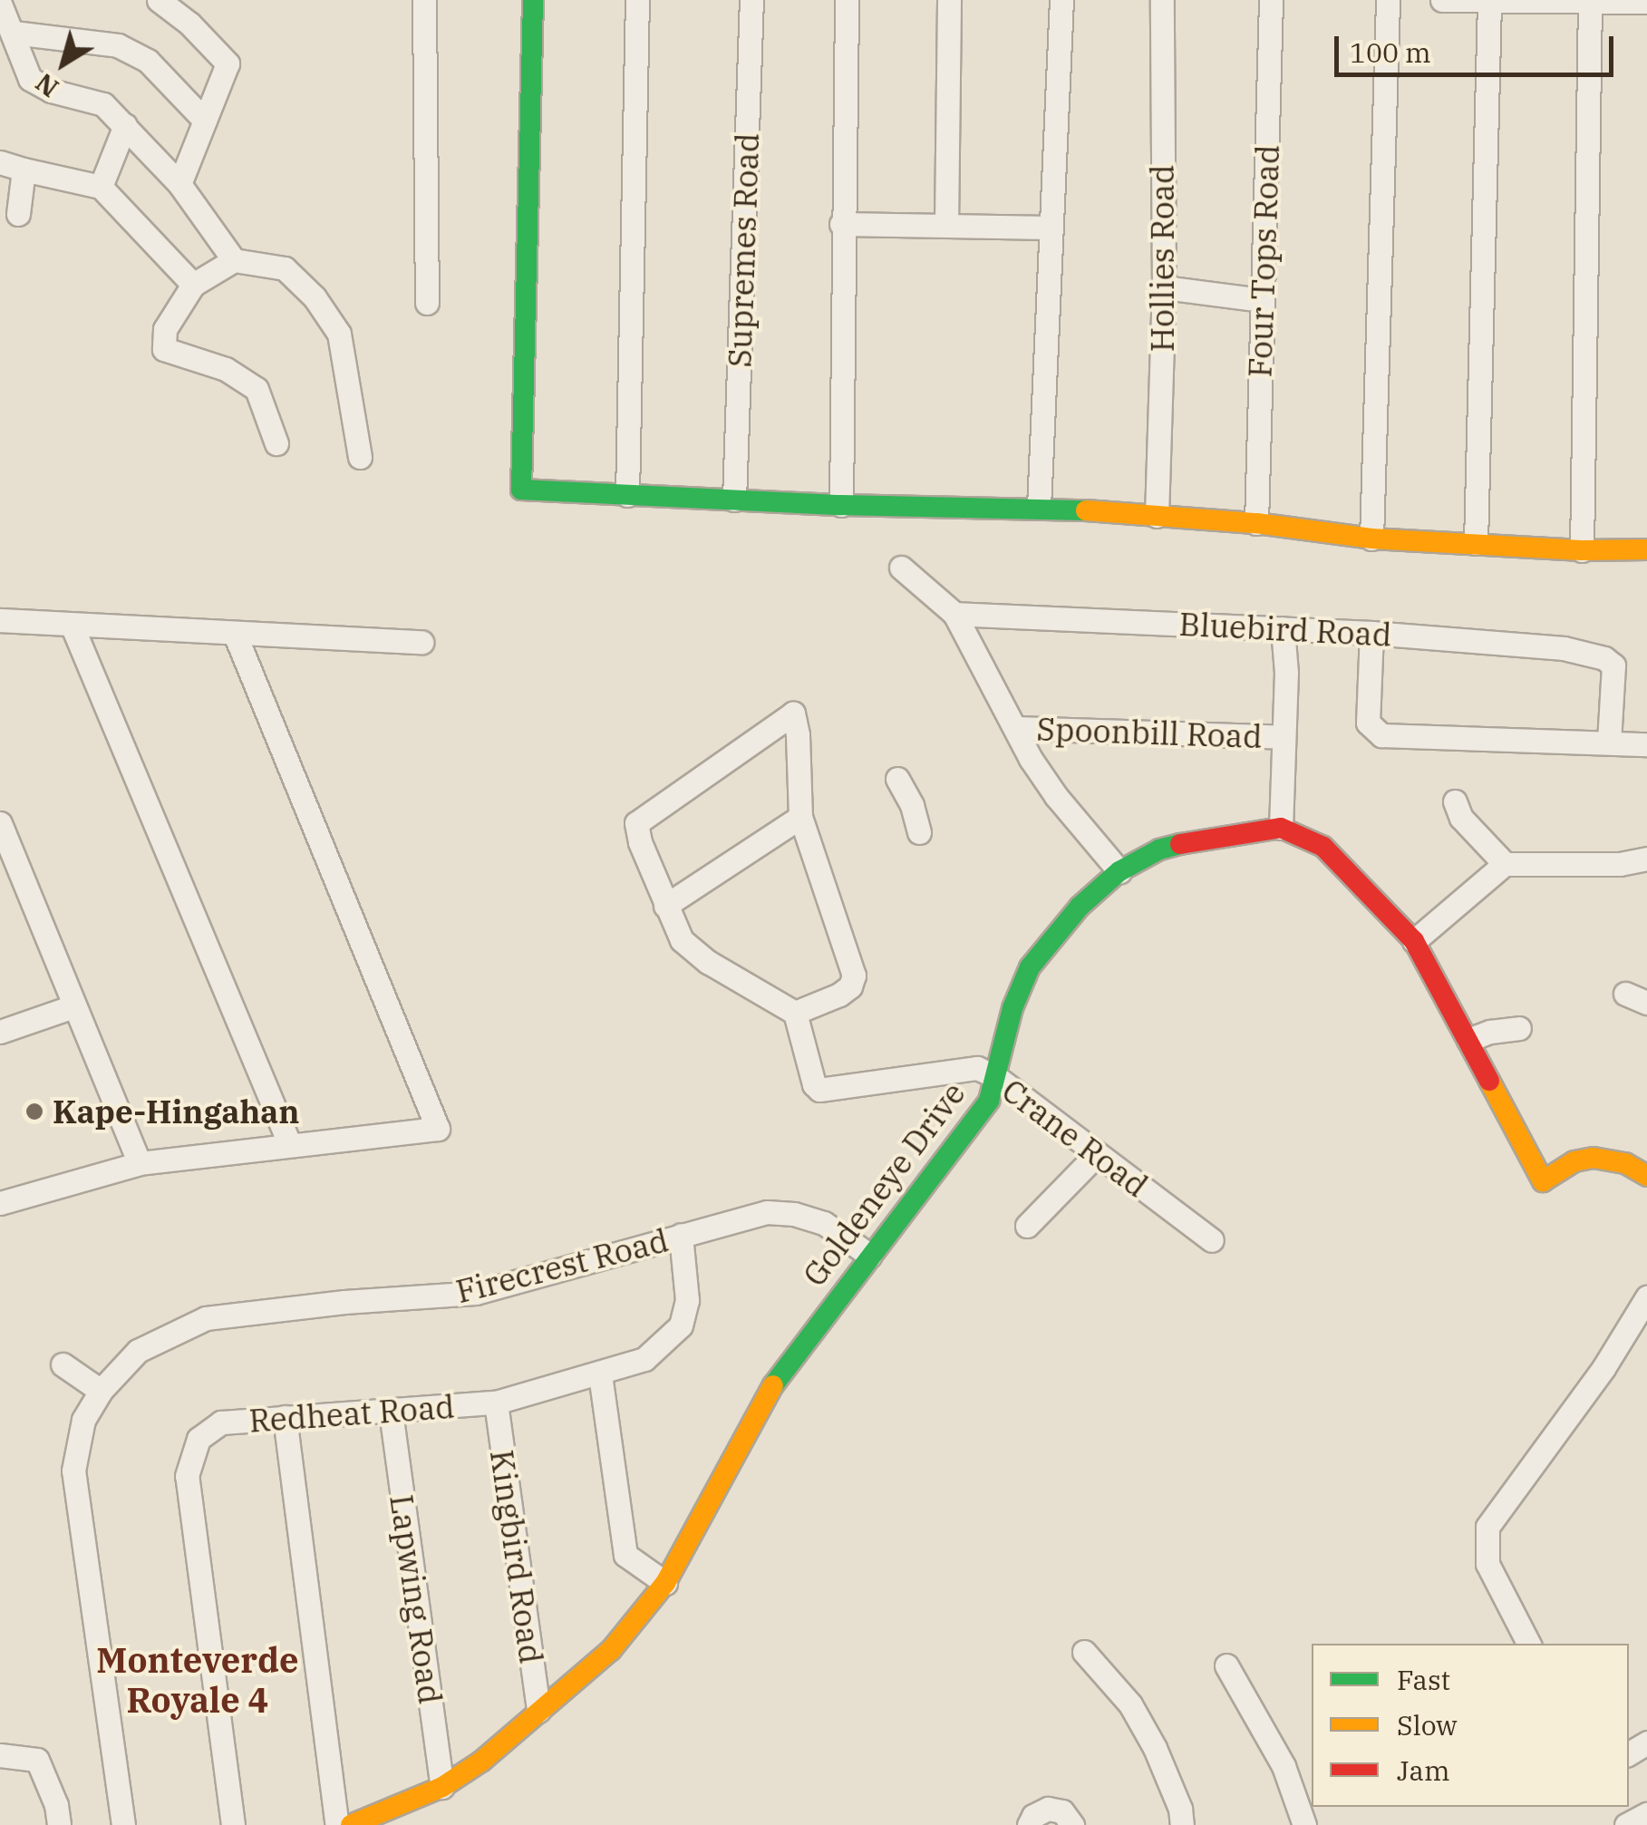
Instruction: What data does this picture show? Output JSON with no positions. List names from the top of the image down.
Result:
{
  "streets": {
    "street": [
      "Supremes Road",
      "Hollies Road",
      "Four Tops Road",
      "Bluebird Road",
      "Spoonbill Road",
      "Crane Road",
      "Goldeneye Drive",
      "Firecrest Road",
      "Redheat Road",
      "Kingbird Road",
      "Lapwing Road"
    ]
  },
  "crossings": [
    ["Crane Road", "Goldeneye Drive"],
    ["Goldeneye Drive", "Firecrest Road"],
    ["Goldeneye Drive", "Kingbird Road"],
    ["Goldeneye Drive", "Lapwing Road"],
    ["Firecrest Road", "Redheat Road"],
    ["Redheat Road", "Kingbird Road"],
    ["Redheat Road", "Lapwing Road"]
  ],
  "districts": ["Monteverde Royale 4"],
  "places": ["Kape-Hingahan"],
  "legend": ["Fast", "Slow", "Jam"],
  "scale_bar": "100 m",
  "north": "bottom left"
}
